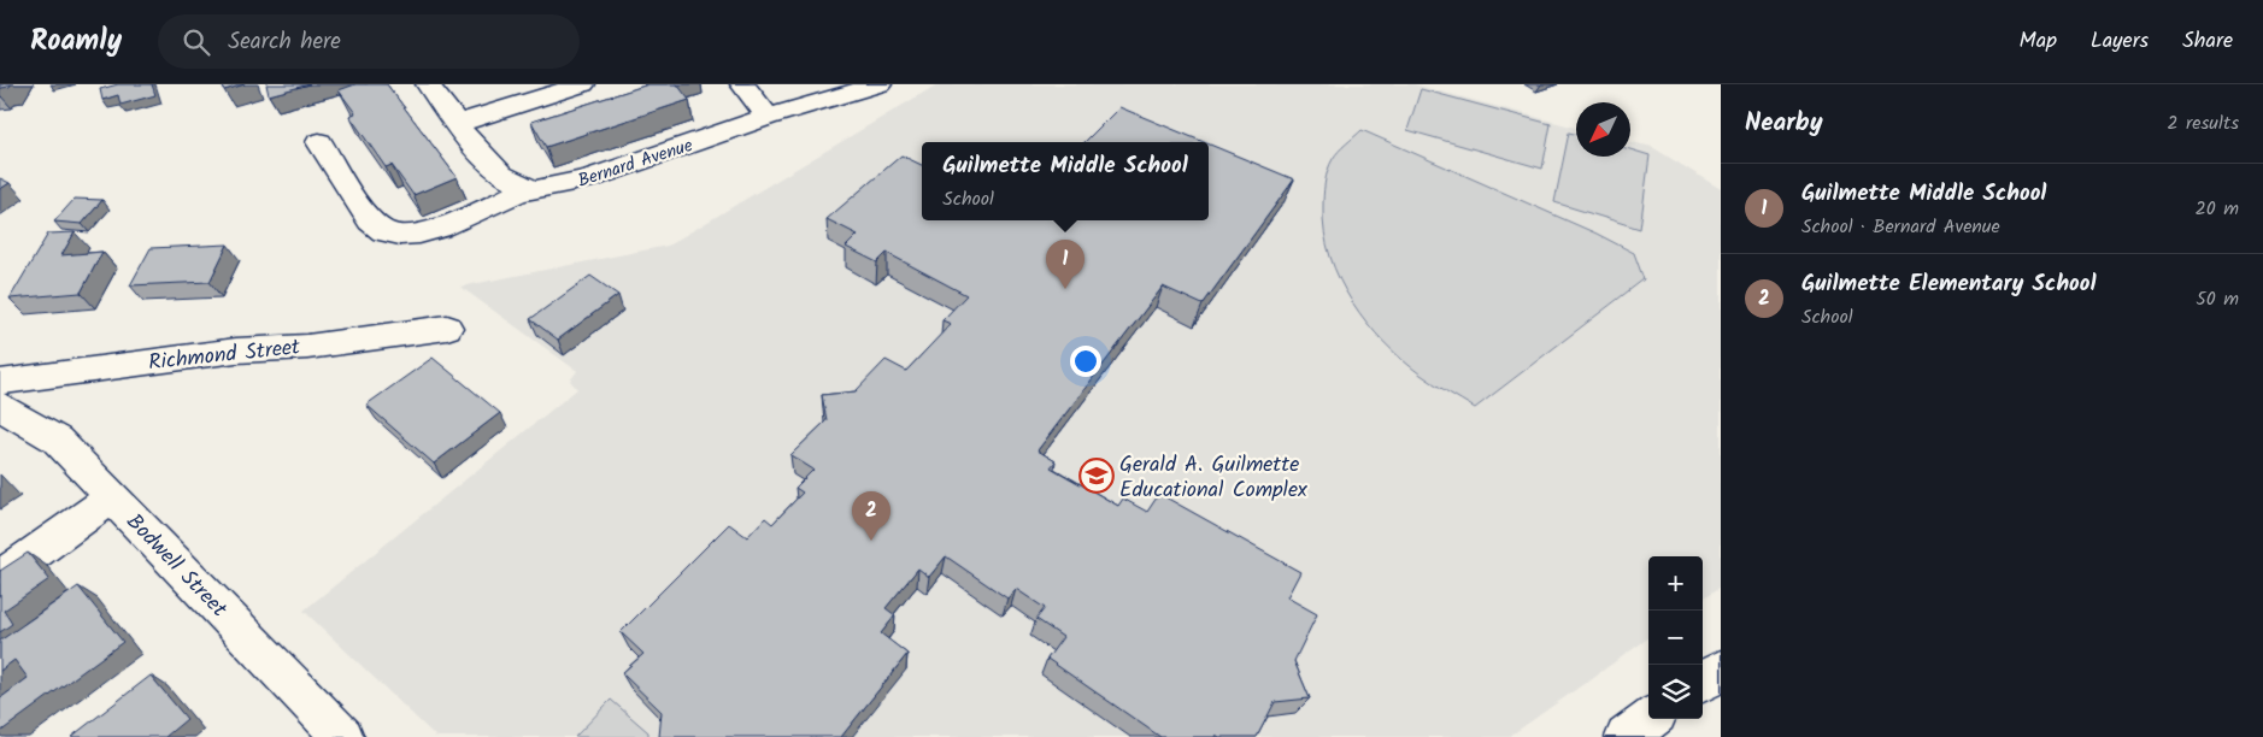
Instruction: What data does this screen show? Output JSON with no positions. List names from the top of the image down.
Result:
{
  "streets": {
    "street": ["Bernard Avenue", "Richmond Street", "Bodwell Street"]
  },
  "places": {
    "school or university": ["Gerald A. Guilmette Educational Complex"]
  },
  "north": "bottom left",
  "page": {
    "header": "Roamly",
    "search": "Search here",
    "nav": ["Map", "Layers", "Share"],
    "heading": ["Nearby", "2 results"],
    "popup": ["Guilmette Middle School", "School"],
    "list": [
      {
        "mark": "1",
        "name": "Guilmette Middle School",
        "note": "School · Bernard Avenue",
        "value": "20 m"
      },
      {
        "mark": "2",
        "name": "Guilmette Elementary School",
        "note": "School",
        "value": "50 m"
      }
    ],
    "pins": ["1", "2"],
    "map_buttons": ["+", "−"]
  }
}
